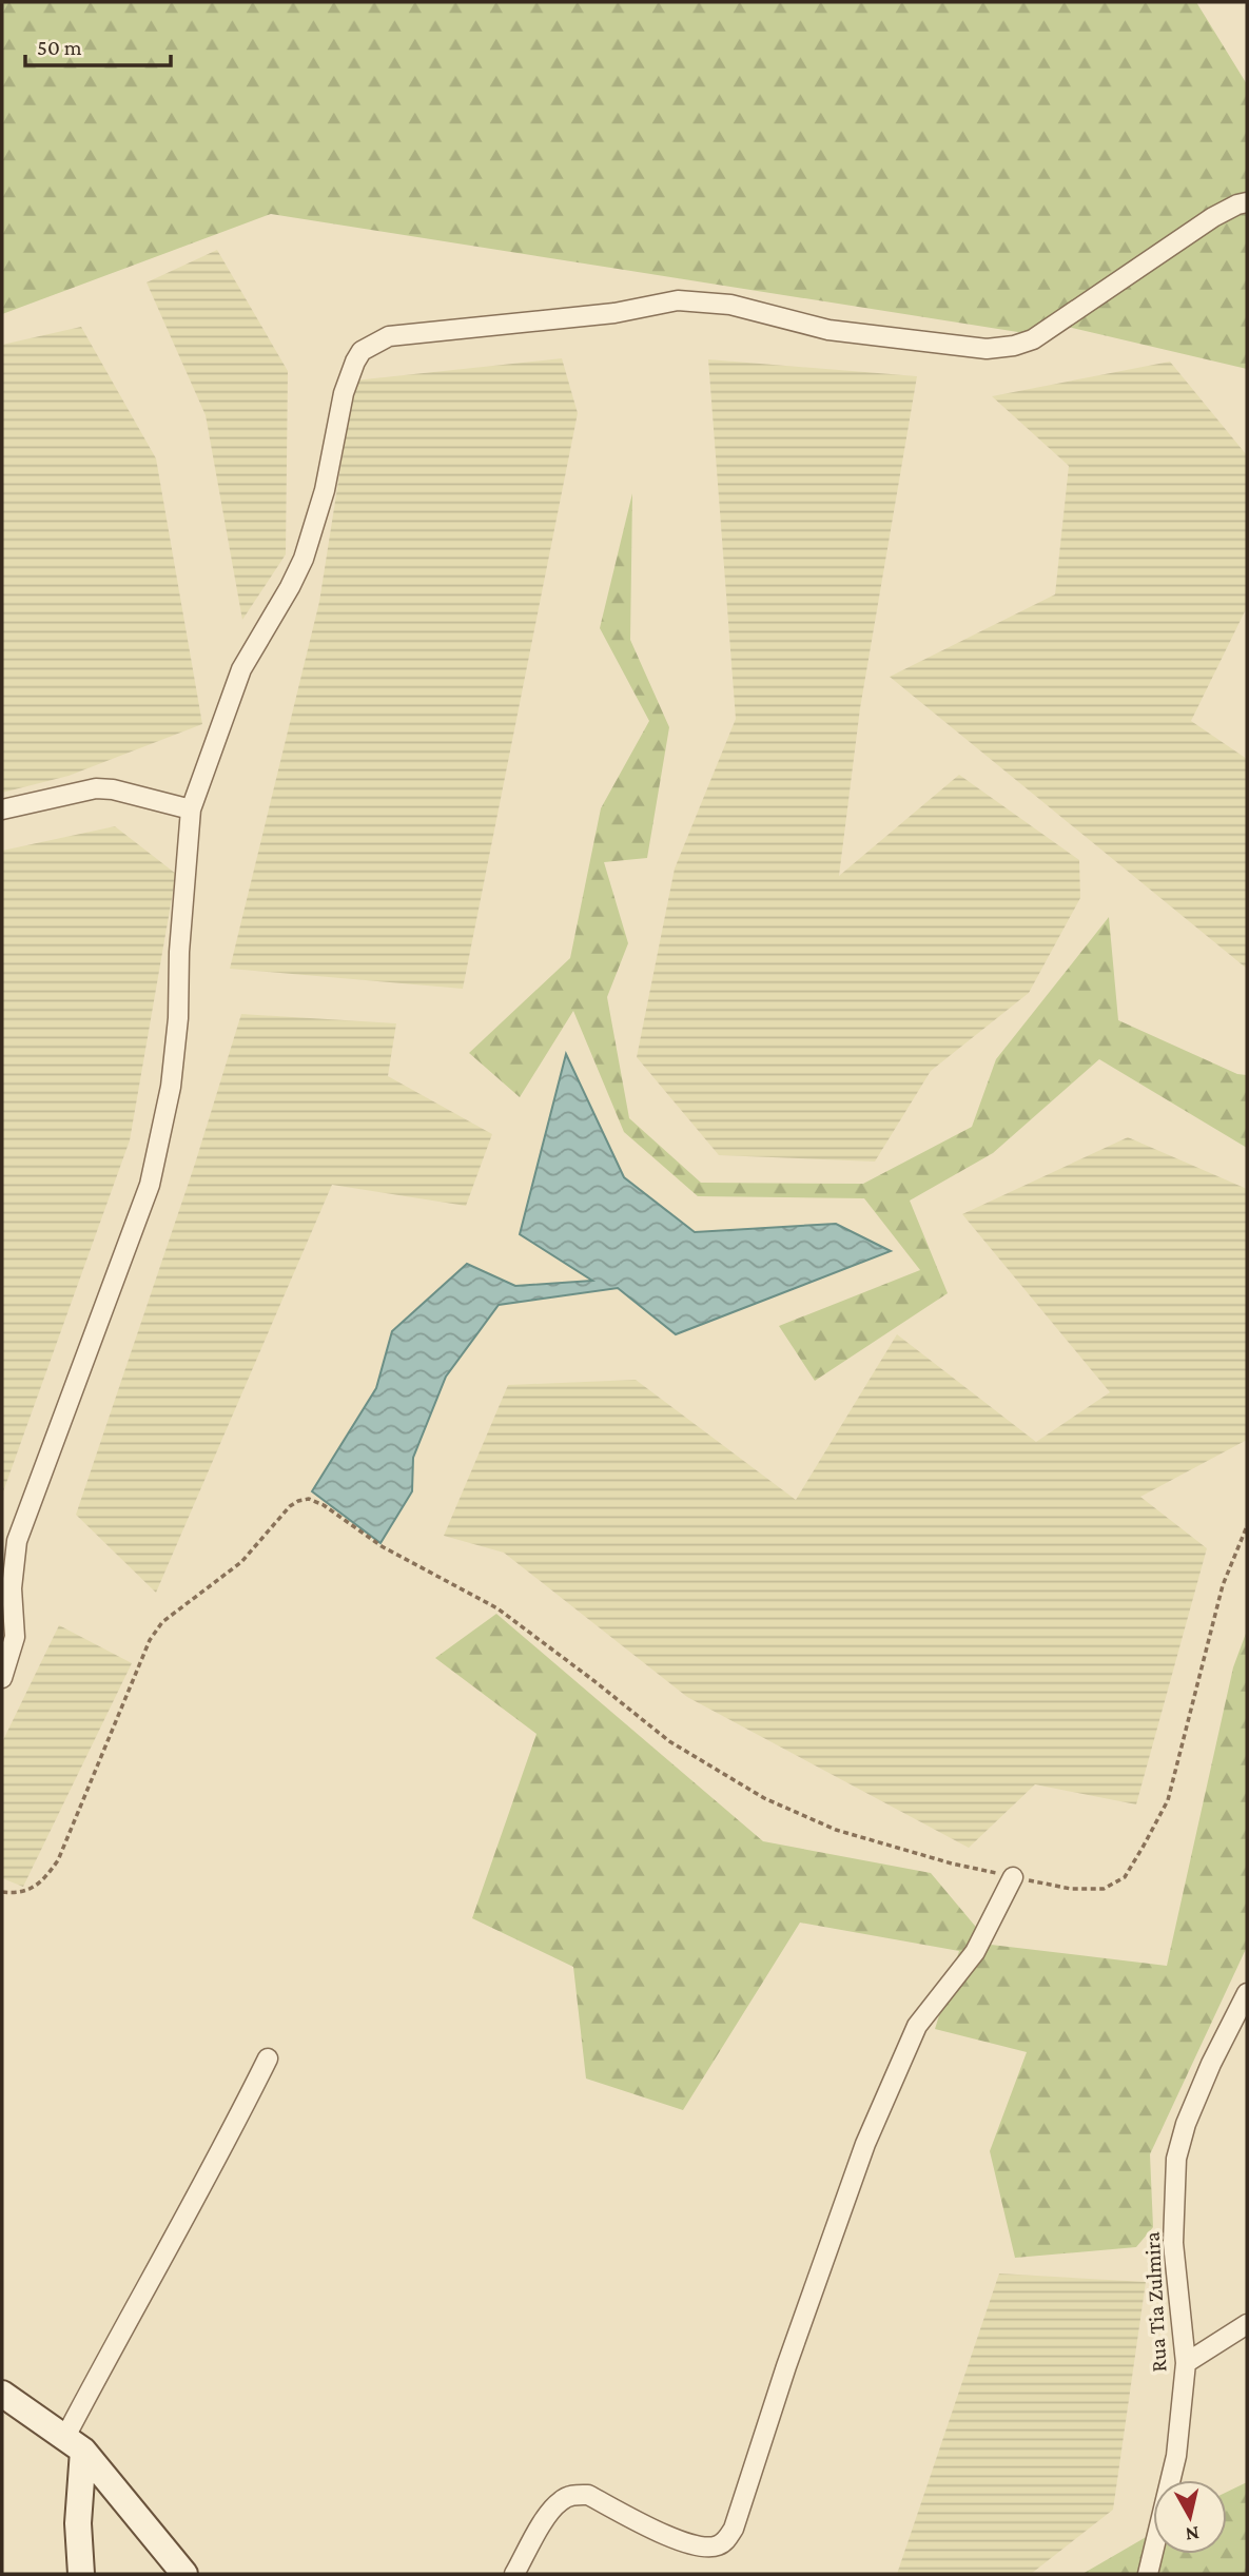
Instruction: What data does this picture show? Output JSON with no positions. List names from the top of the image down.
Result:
{
  "streets": {
    "street": ["Rua Tia Zulmira"]
  },
  "scale_bar": "50 m",
  "north": "bottom"
}
